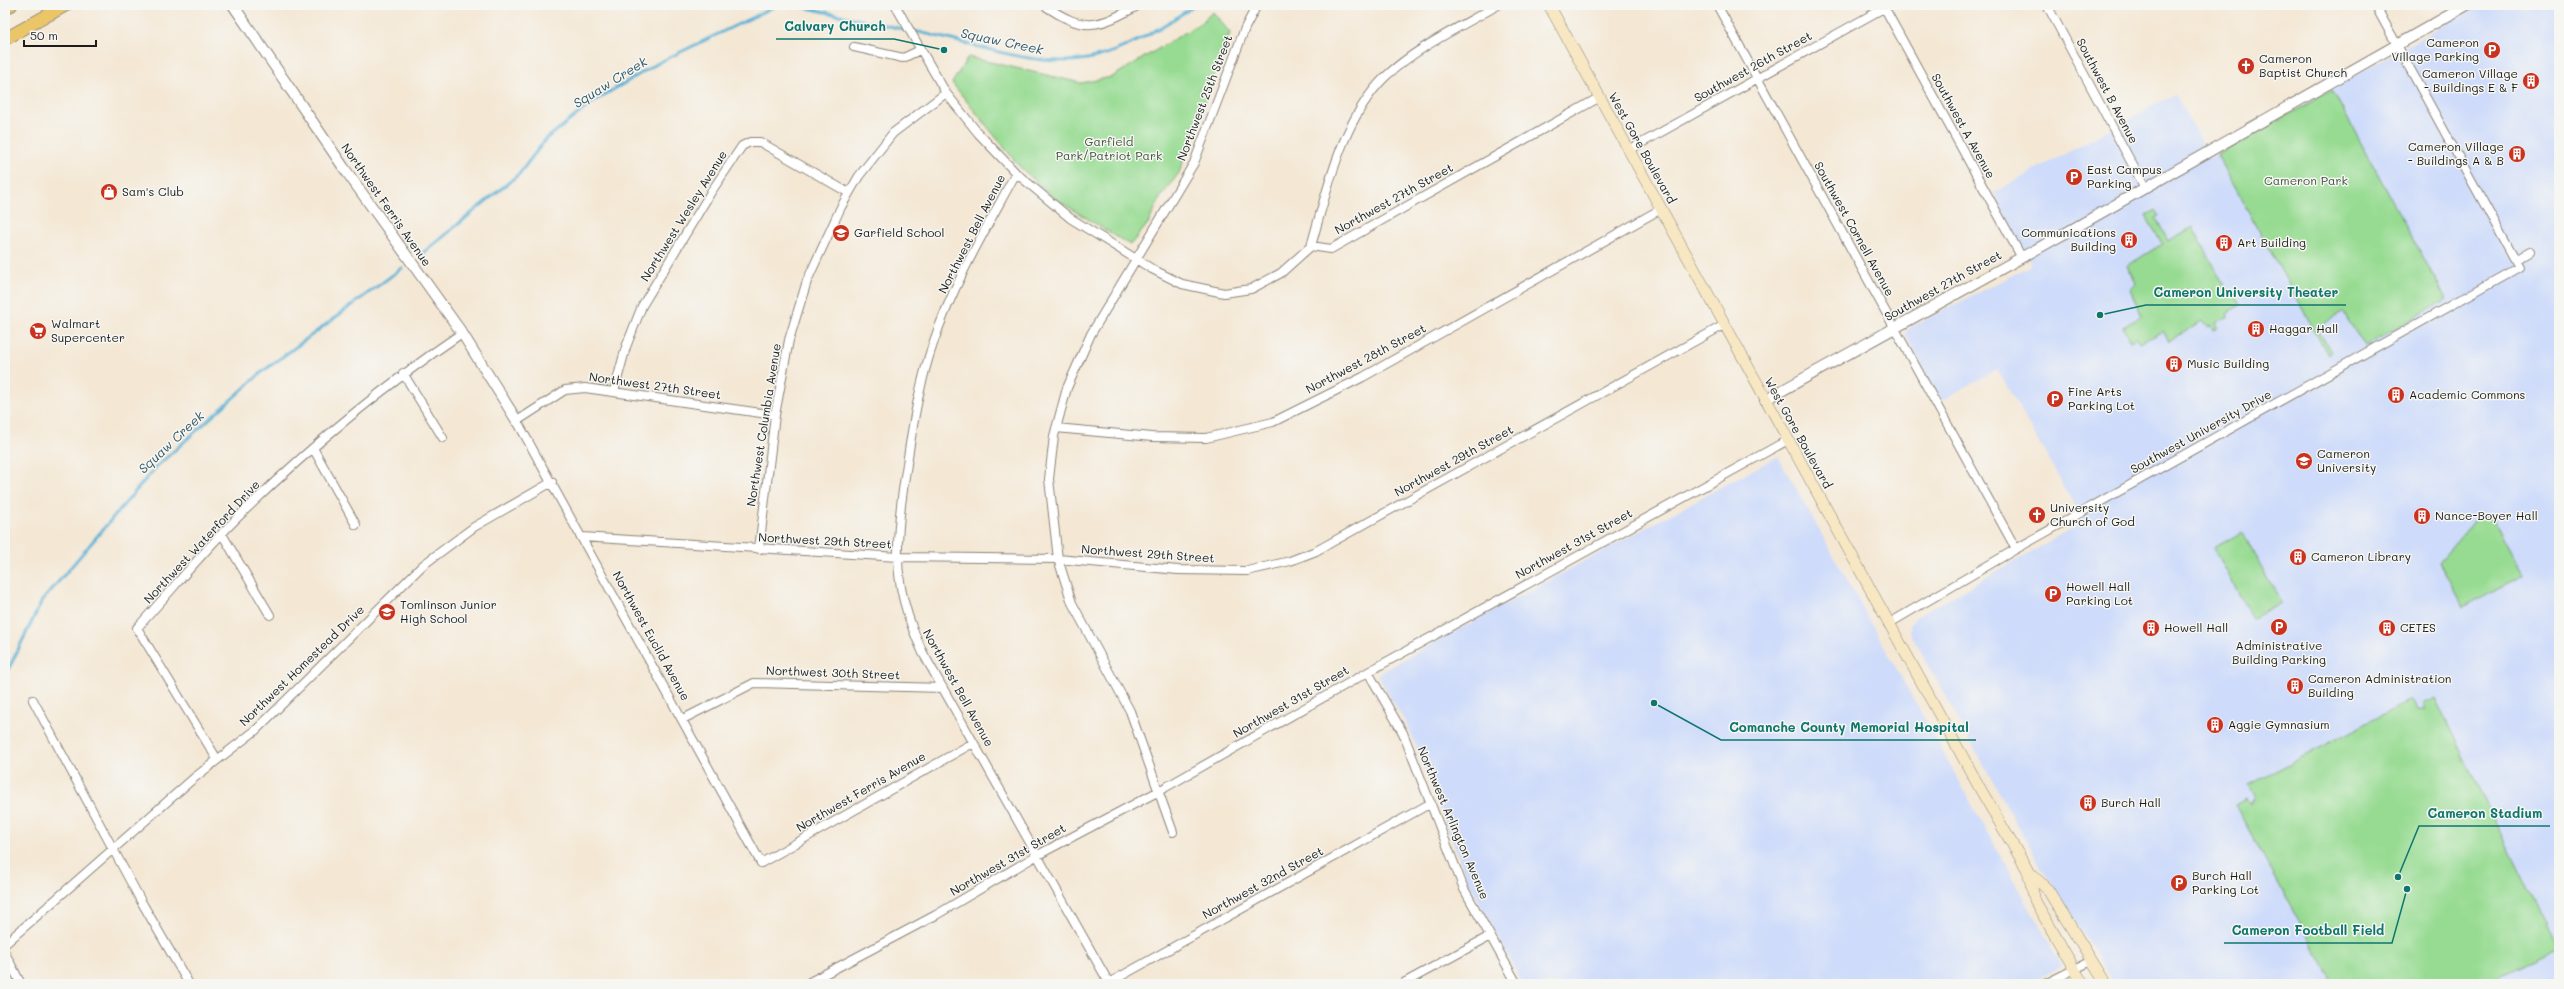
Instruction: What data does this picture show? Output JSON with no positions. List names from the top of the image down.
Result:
{
  "streets": {
    "main road": ["West Gore Boulevard"],
    "street": [
      "Southwest 26th Street",
      "Southwest B Avenue",
      "Northwest 25th Street",
      "Southwest A Avenue",
      "Northwest 27th Street",
      "Northwest Ferris Avenue",
      "Northwest Wesley Avenue",
      "Southwest Cornell Avenue",
      "Northwest Bell Avenue",
      "Southwest 27th Street",
      "Northwest 28th Street",
      "Northwest Columbia Avenue",
      "Southwest University Drive",
      "Northwest 29th Street",
      "Northwest Waterford Drive",
      "Northwest 31st Street",
      "Northwest Euclid Avenue",
      "Northwest Homestead Drive",
      "Northwest 30th Street",
      "Northwest Arlington Avenue",
      "Northwest 32nd Street"
    ]
  },
  "crossings": [
    ["Southwest 26th Street", "Southwest A Avenue"],
    ["Southwest 26th Street", "West Gore Boulevard"],
    ["Southwest 26th Street", "Southwest Cornell Avenue"],
    ["Southwest B Avenue", "Southwest 27th Street"],
    ["Southwest A Avenue", "Southwest 27th Street"],
    ["West Gore Boulevard", "Northwest 27th Street"],
    ["West Gore Boulevard", "Southwest 27th Street"],
    ["West Gore Boulevard", "Northwest 28th Street"],
    ["West Gore Boulevard", "Southwest University Drive"],
    ["West Gore Boulevard", "Northwest 29th Street"],
    ["West Gore Boulevard", "Northwest 31st Street"],
    ["Northwest 27th Street", "Northwest Ferris Avenue"],
    ["Northwest 27th Street", "Northwest Wesley Avenue"],
    ["Northwest 27th Street", "Northwest Columbia Avenue"],
    ["Northwest 27th Street", "Northwest Euclid Avenue"],
    ["Northwest Ferris Avenue", "Northwest Bell Avenue"],
    ["Northwest Ferris Avenue", "Northwest Waterford Drive"],
    ["Northwest Ferris Avenue", "Northwest Euclid Avenue"],
    ["Northwest Wesley Avenue", "Northwest Columbia Avenue"],
    ["Southwest Cornell Avenue", "Southwest 27th Street"],
    ["Southwest Cornell Avenue", "Southwest University Drive"],
    ["Northwest Bell Avenue", "Northwest Columbia Avenue"],
    ["Northwest Bell Avenue", "Northwest 29th Street"],
    ["Northwest Bell Avenue", "Northwest 31st Street"],
    ["Northwest Bell Avenue", "Northwest 30th Street"],
    ["Northwest Bell Avenue", "Northwest 32nd Street"],
    ["Northwest Columbia Avenue", "Northwest 29th Street"],
    ["Northwest 29th Street", "Northwest Euclid Avenue"],
    ["Northwest Waterford Drive", "Northwest Homestead Drive"],
    ["Northwest 31st Street", "Northwest Arlington Avenue"],
    ["Northwest Euclid Avenue", "Northwest Homestead Drive"],
    ["Northwest Euclid Avenue", "Northwest 30th Street"],
    ["Northwest Arlington Avenue", "Northwest 32nd Street"]
  ],
  "water": ["Squaw Creek"],
  "parks": ["Garfield Park/Patriot Park", "Cameron Park"],
  "places": {
    "other": [
      "Calvary Church",
      "Cameron University Theater",
      "Comanche County Memorial Hospital",
      "Cameron Stadium",
      "Cameron Football Field"
    ],
    "parking": [
      "Cameron Village Parking",
      "East Campus Parking",
      "Fine Arts Parking Lot",
      "Howell Hall Parking Lot",
      "Administrative Building Parking",
      "Burch Hall Parking Lot"
    ],
    "church": ["Cameron Baptist Church", "University Church of God"],
    "building": [
      "Cameron Village - Buildings E & F",
      "Cameron Village - Buildings A & B",
      "Communications Building",
      "Art Building",
      "Haggar Hall",
      "Music Building",
      "Academic Commons",
      "Nance-Boyer Hall",
      "Cameron Library",
      "Howell Hall",
      "CETES",
      "Cameron Administration Building",
      "Aggie Gymnasium",
      "Burch Hall"
    ],
    "shop": ["Sam's Club"],
    "school or university": ["Garfield School", "Cameron University", "Tomlinson Junior High School"],
    "supermarket": ["Walmart Supercenter"]
  },
  "scale_bar": "50 m"
}
